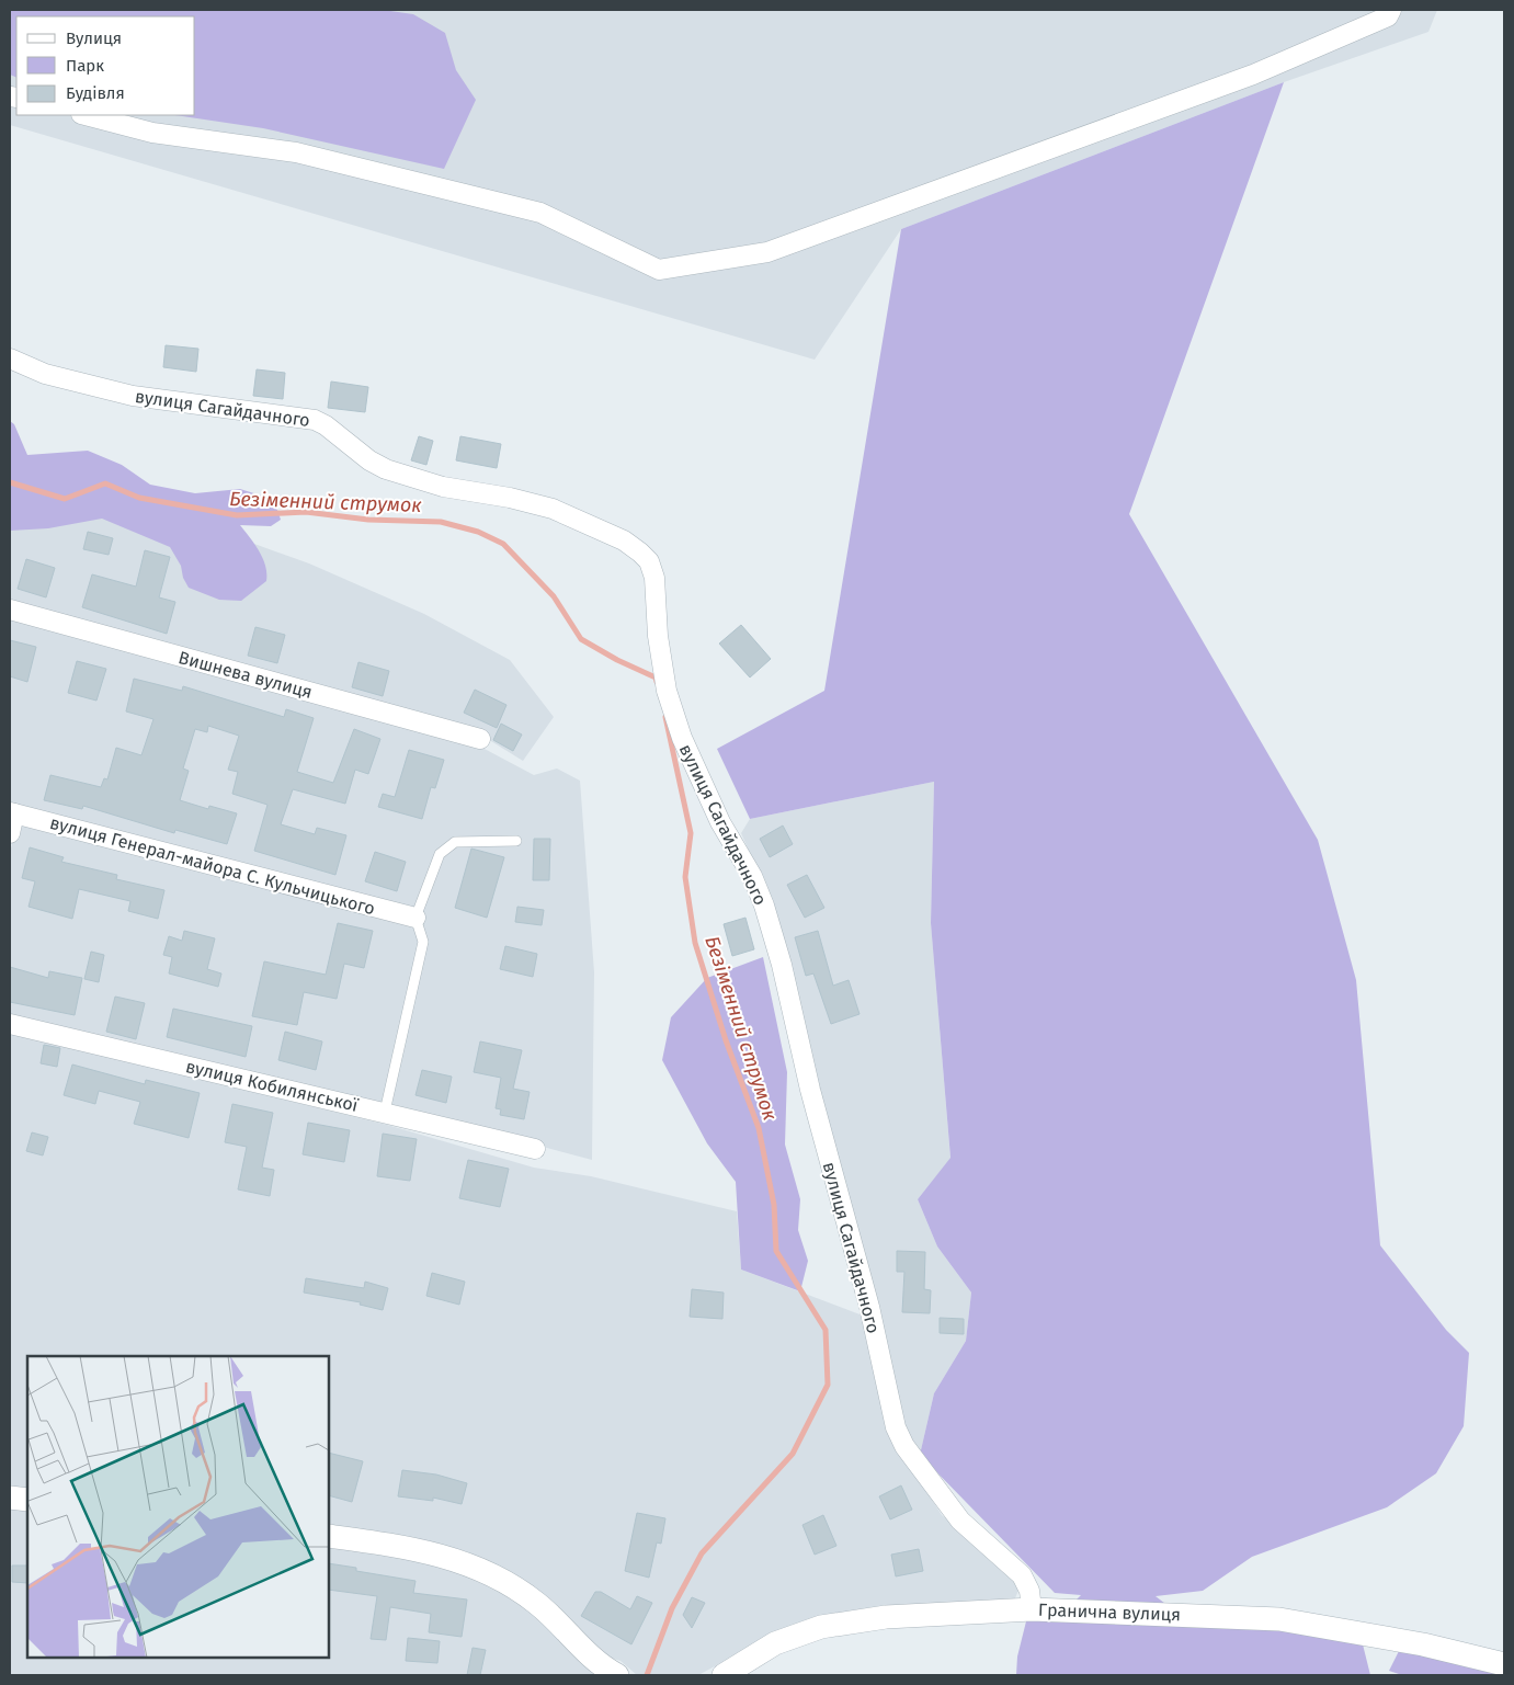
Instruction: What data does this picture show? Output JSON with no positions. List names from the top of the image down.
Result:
{
  "streets": {
    "street": [
      "вулиця Сагайдачного",
      "Вишнева вулиця",
      "вулиця Генерал-майора С. Кульчицького",
      "вулиця Кобилянської",
      "Гранична вулиця"
    ]
  },
  "crossings": [
    ["вулиця Сагайдачного", "Гранична вулиця"]
  ],
  "water": ["Безіменний струмок"],
  "legend": ["Вулиця", "Парк", "Будівля"]
}
